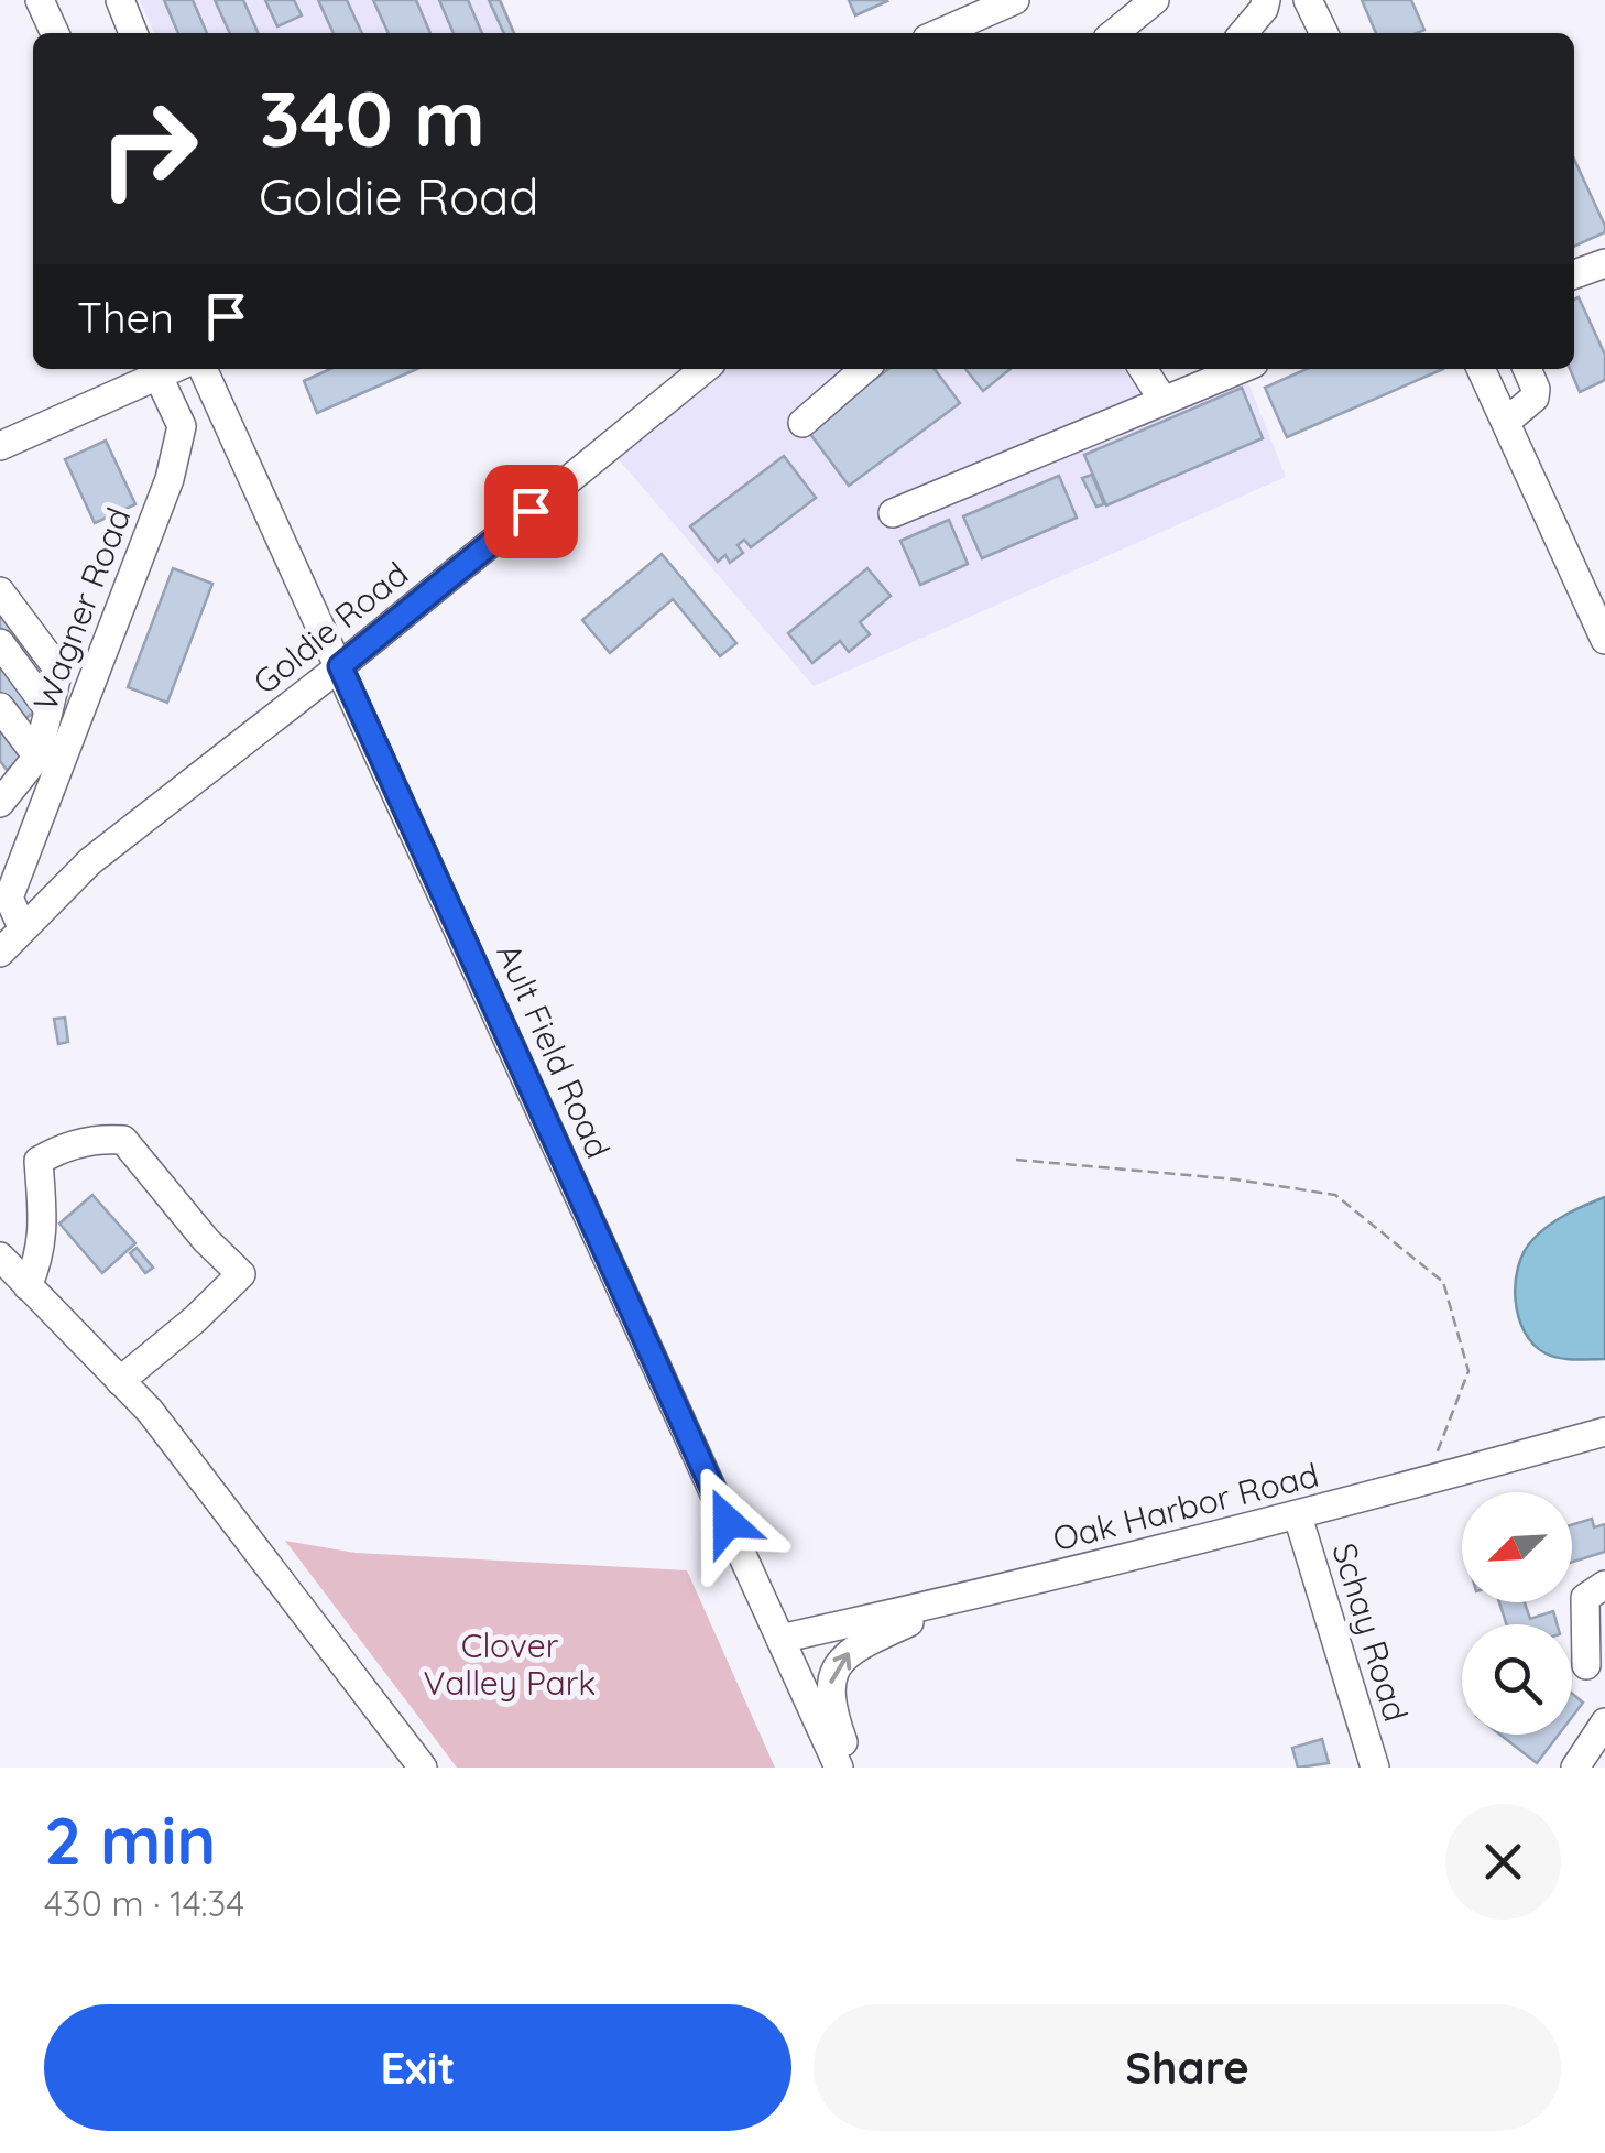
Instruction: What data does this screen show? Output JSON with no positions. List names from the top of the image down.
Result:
{
  "streets": {
    "street": [
      "Wagner Road",
      "Goldie Road",
      "Ault Field Road",
      "Oak Harbor Road",
      "Schay Road"
    ]
  },
  "crossings": [
    ["Wagner Road", "Goldie Road"],
    ["Goldie Road", "Ault Field Road"],
    ["Ault Field Road", "Oak Harbor Road"],
    ["Oak Harbor Road", "Schay Road"]
  ],
  "parks": ["Clover Valley Park"],
  "north": "bottom left",
  "page": {
    "turn": ["340 m", "Goldie Road"],
    "then": "Then",
    "heading": ["2 min", "430 m · 14:34"],
    "buttons": ["Exit", "Share"]
  }
}
